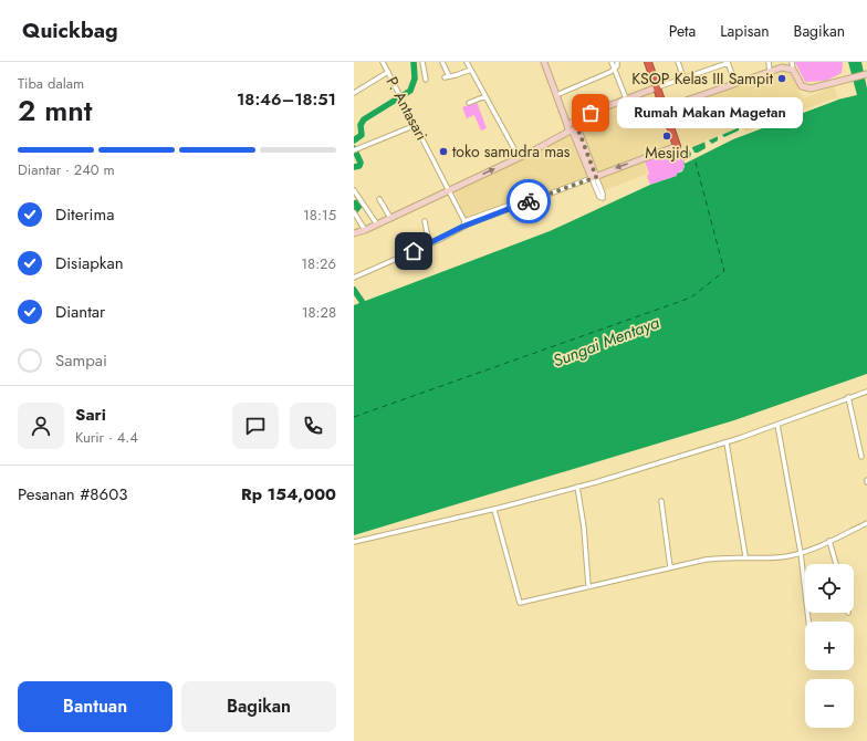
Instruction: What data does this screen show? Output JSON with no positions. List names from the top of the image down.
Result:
{
  "streets": {
    "street": ["P. Antasari"]
  },
  "water": ["Sungai Mentaya"],
  "places": [
    "KSOP Kelas III Sampit",
    "Rumah Makan Magetan",
    "Mesjid",
    "toko samudra mas"
  ],
  "page": {
    "header": "Quickbag",
    "nav": ["Peta", "Lapisan", "Bagikan"],
    "heading": ["2 mnt", "Tiba dalam", "18:46–18:51"],
    "panel": [
      "Sari",
      "Kurir · 4.4",
      "Pesanan #8603",
      "Rp 154,000"
    ],
    "bubble": "Rumah Makan Magetan",
    "bar": "Diantar · 240 m",
    "list": [
      ["Diterima", "18:15"],
      ["Disiapkan", "18:26"],
      ["Diantar", "18:28"],
      "Sampai"
    ],
    "map_buttons": ["+", "−"],
    "buttons": ["Bantuan", "Bagikan"]
  }
}
